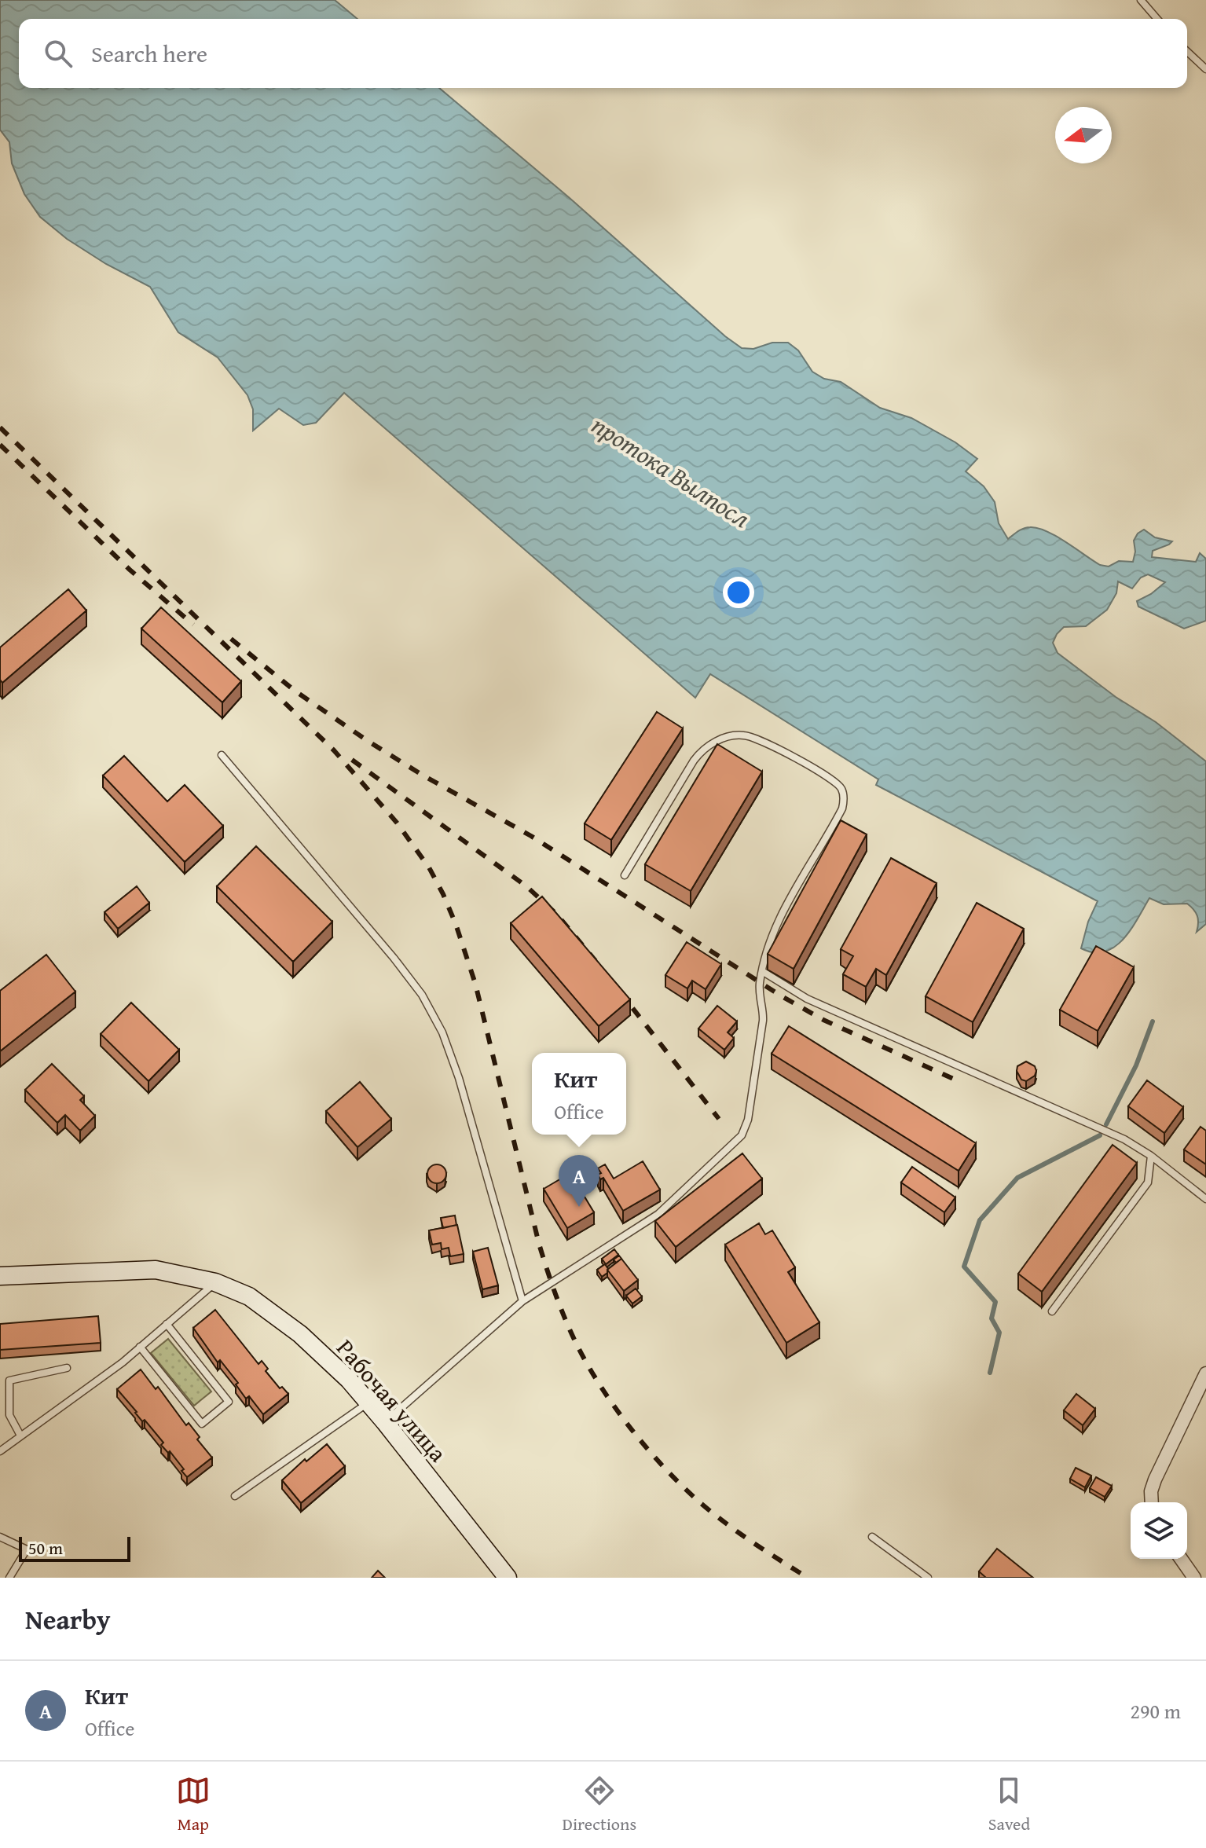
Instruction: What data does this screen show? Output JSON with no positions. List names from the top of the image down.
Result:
{
  "streets": {
    "street": ["Рабочая улица"]
  },
  "water": ["протока Вылпосл"],
  "scale_bar": "50 m",
  "north": "left",
  "page": {
    "search": "Search here",
    "popup": ["Кит", "Office"],
    "pins": "A",
    "scale": "50 m",
    "heading": "Nearby",
    "list": [
      {
        "mark": "A",
        "name": "Кит",
        "note": "Office",
        "value": "290 m"
      }
    ],
    "nav": ["Map", "Directions", "Saved"]
  }
}
